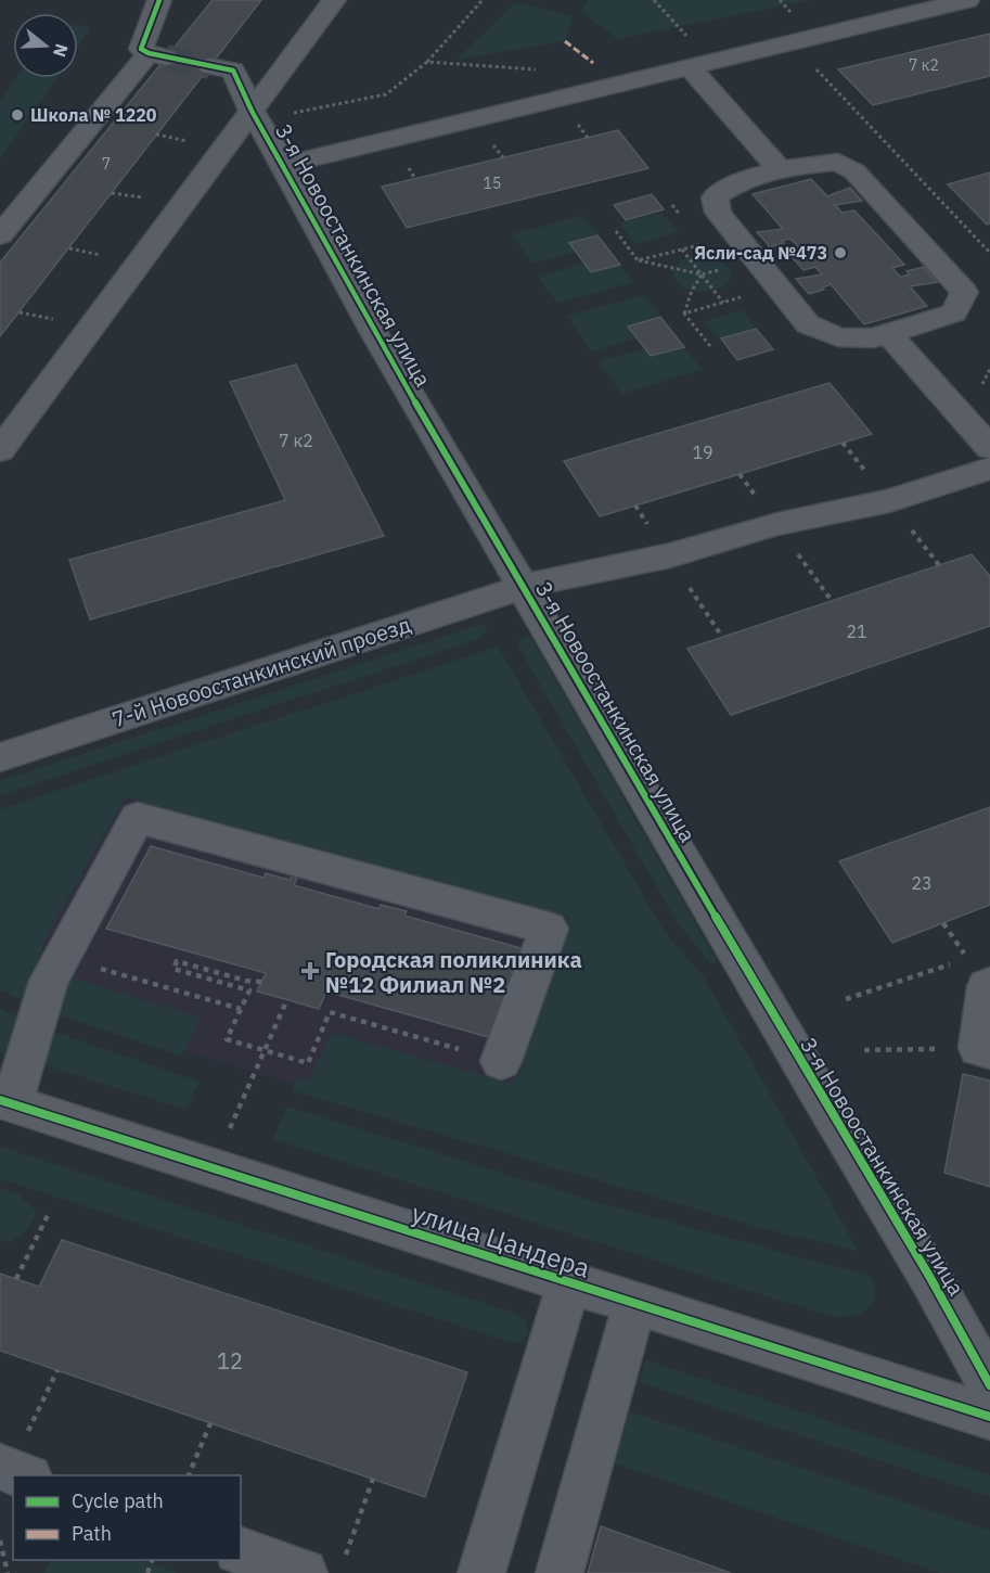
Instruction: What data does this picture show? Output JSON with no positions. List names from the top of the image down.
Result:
{
  "streets": {
    "street": ["3-я Новоостанкинская улица", "7-й Новоостанкинский проезд", "улица Цандера"]
  },
  "crossings": [
    ["3-я Новоостанкинская улица", "7-й Новоостанкинский проезд"]
  ],
  "places": {
    "other": ["Школа № 1220", "Ясли-сад №473"],
    "health": ["Городская поликлиника №12 Филиал №2"]
  },
  "house_numbers": [
    "7 к2",
    "7",
    "15",
    "7 к2",
    "19",
    "21",
    "23",
    "12"
  ],
  "legend": ["Cycle path", "Path"],
  "north": "right"
}
